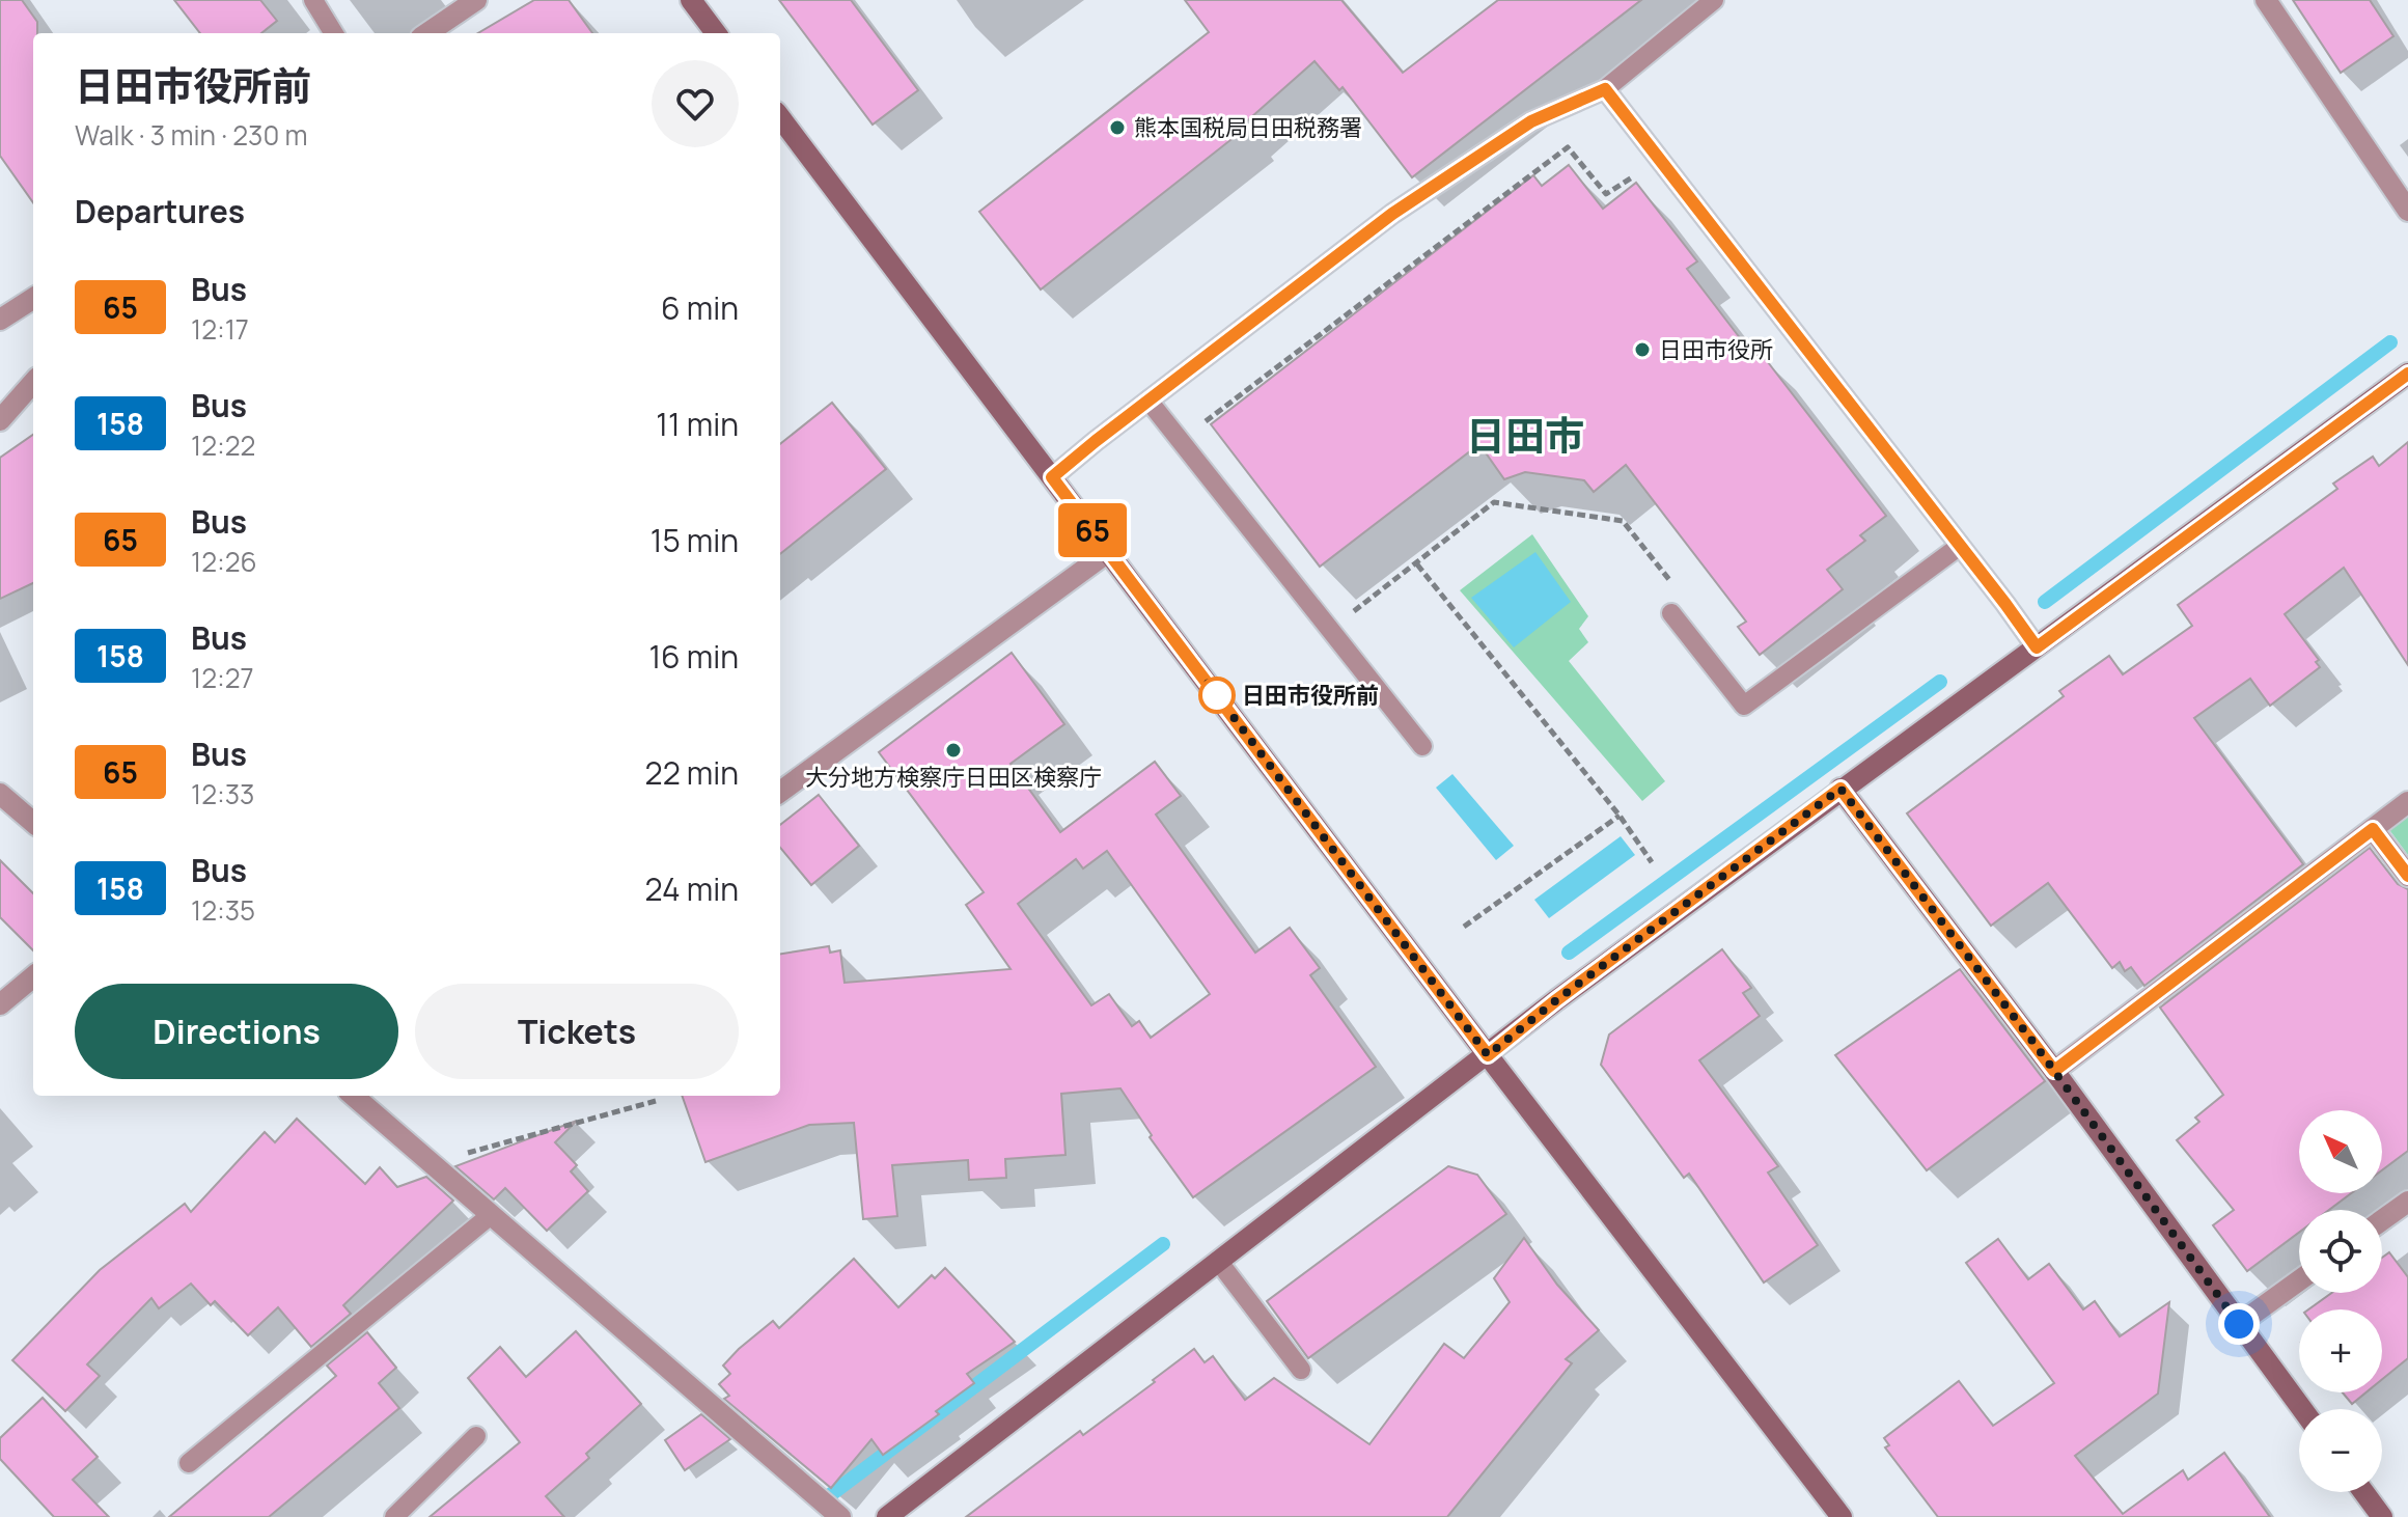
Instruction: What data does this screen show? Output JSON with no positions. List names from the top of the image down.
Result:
{
  "districts": ["日田市"],
  "places": [
    "熊本国税局日田税務署",
    "日田市役所",
    "日田市役所前",
    "大分地方検察庁日田区検察庁"
  ],
  "lines": ["bus line 65"],
  "north": "top left",
  "page": {
    "on_map": "65",
    "heading": [
      ["日田市役所前", "Walk · 3 min · 230 m"],
      "Departures"
    ],
    "list": [
      {
        "mark": "65",
        "name": "Bus",
        "note": "12:17",
        "value": "6 min"
      },
      {
        "mark": "158",
        "name": "Bus",
        "note": "12:22",
        "value": "11 min"
      },
      {
        "mark": "65",
        "name": "Bus",
        "note": "12:26",
        "value": "15 min"
      },
      {
        "mark": "158",
        "name": "Bus",
        "note": "12:27",
        "value": "16 min"
      },
      {
        "mark": "65",
        "name": "Bus",
        "note": "12:33",
        "value": "22 min"
      },
      {
        "mark": "158",
        "name": "Bus",
        "note": "12:35",
        "value": "24 min"
      }
    ],
    "buttons": ["Directions", "Tickets"],
    "map_buttons": ["+", "−"]
  }
}
